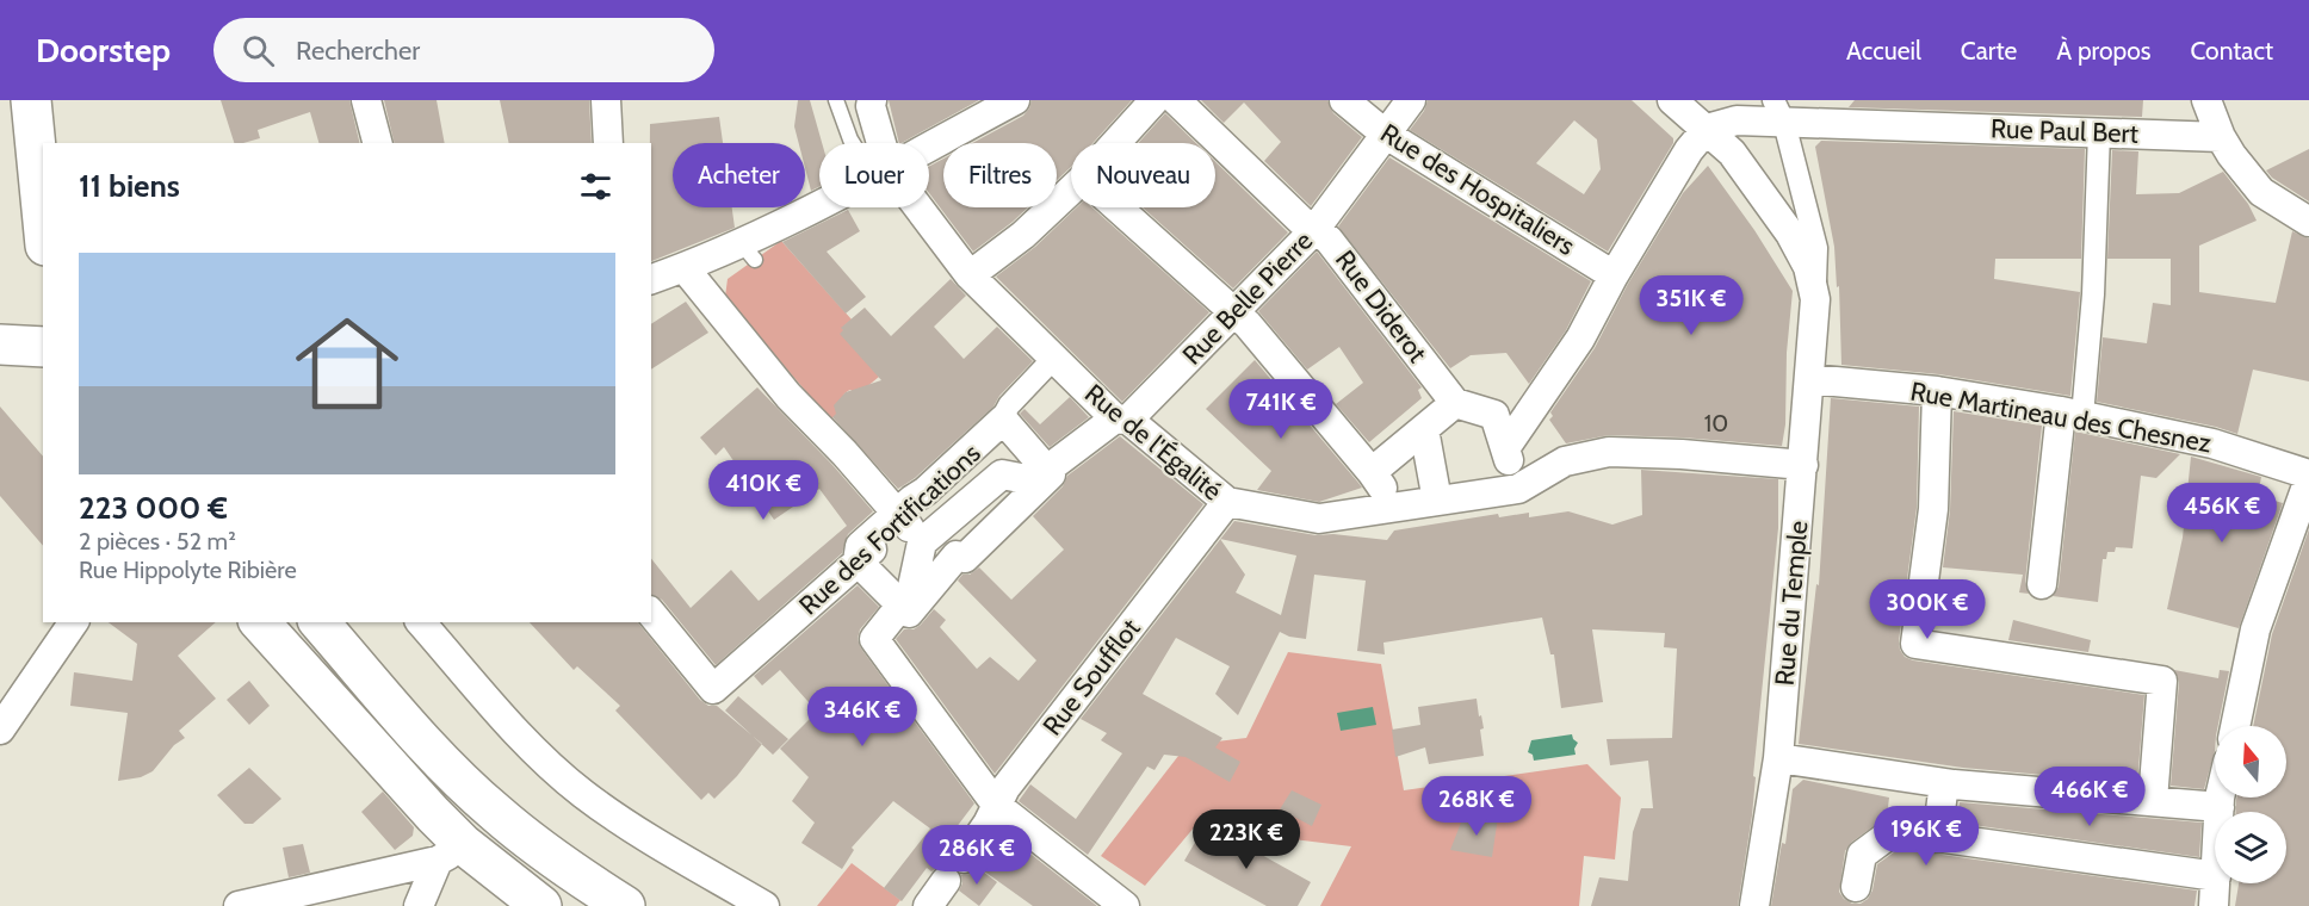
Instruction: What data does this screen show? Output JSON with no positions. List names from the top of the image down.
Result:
{
  "streets": {
    "street": [
      "Rue Paul Bert",
      "Rue des Hospitaliers",
      "Rue Belle Pierre",
      "Rue Diderot",
      "Rue Martineau des Chesnez",
      "Rue de l'Égalité",
      "Rue des Fortifications",
      "Rue du Temple",
      "Rue Soufflot"
    ]
  },
  "crossings": [
    ["Rue Paul Bert", "Rue du Temple"],
    ["Rue des Hospitaliers", "Rue Belle Pierre"],
    ["Rue Belle Pierre", "Rue Diderot"],
    ["Rue Belle Pierre", "Rue de l'Égalité"],
    ["Rue Martineau des Chesnez", "Rue du Temple"],
    ["Rue de l'Égalité", "Rue des Fortifications"],
    ["Rue de l'Égalité", "Rue Soufflot"]
  ],
  "house_numbers": ["10"],
  "north": "top",
  "page": {
    "header": "Doorstep",
    "search": "Rechercher",
    "nav": [
      "Accueil",
      "Carte",
      "À propos",
      "Contact"
    ],
    "chip": [
      "Acheter",
      "Louer",
      "Filtres",
      "Nouveau"
    ],
    "heading": "11 biens",
    "list": [
      {
        "name": "223 000 €",
        "note": "2 pièces · 52 m² · Rue Hippolyte Ribière"
      }
    ],
    "price": [
      "351K €",
      "741K €",
      "410K €",
      "456K €",
      "300K €",
      "346K €",
      "466K €",
      "268K €",
      "196K €",
      "223K €",
      "286K €"
    ]
  }
}
